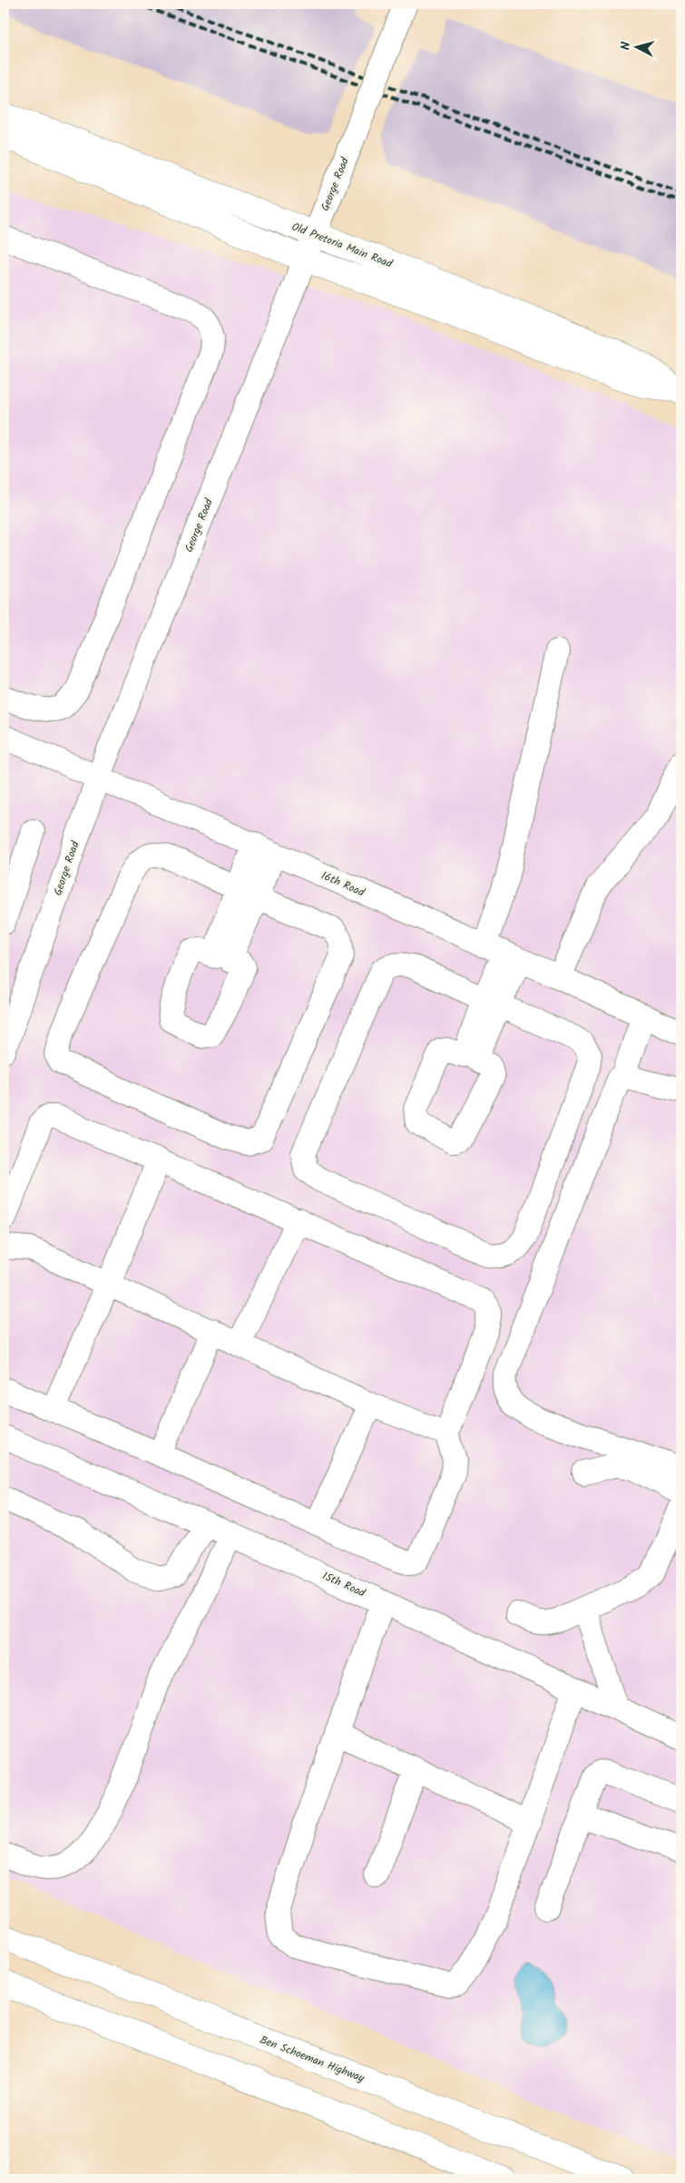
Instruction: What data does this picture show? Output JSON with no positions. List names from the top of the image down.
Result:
{
  "streets": {
    "main road": ["Old Pretoria Main Road", "Ben Schoeman Highway"],
    "street": ["George Road", "16th Road", "15th Road"]
  },
  "crossings": [
    ["George Road", "Old Pretoria Main Road"],
    ["George Road", "16th Road"]
  ],
  "north": "left"
}
